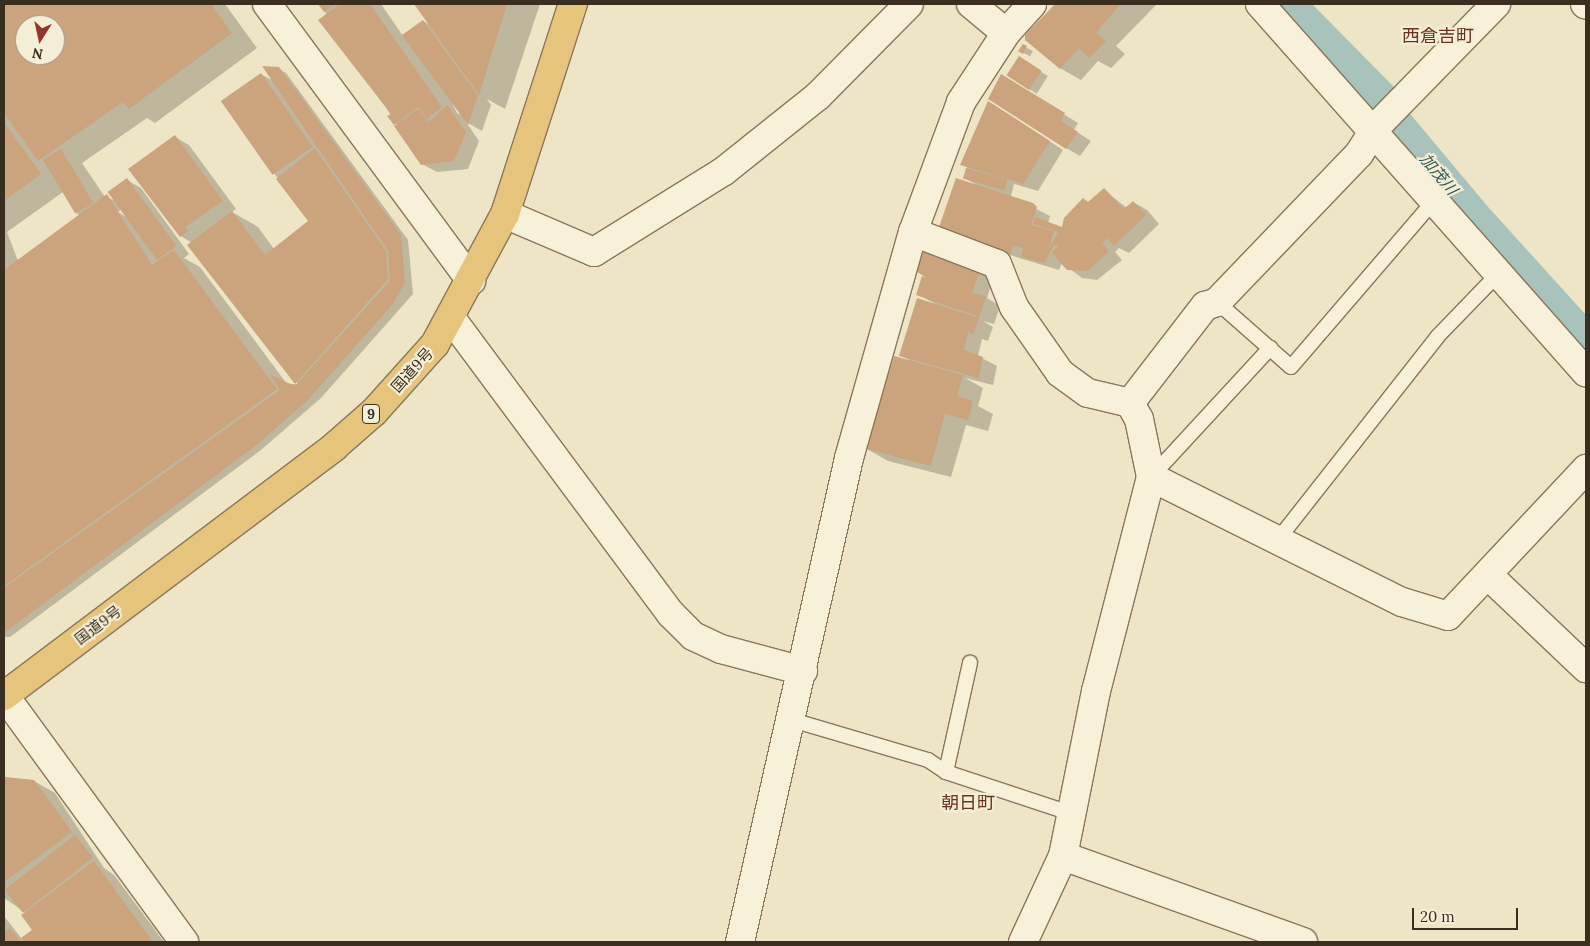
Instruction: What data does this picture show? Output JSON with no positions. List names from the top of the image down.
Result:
{
  "streets": {
    "highway": ["国道9号", "9"]
  },
  "districts": ["西倉吉町", "朝日町"],
  "water": ["加茂川"],
  "scale_bar": "20 m",
  "north": "bottom"
}
